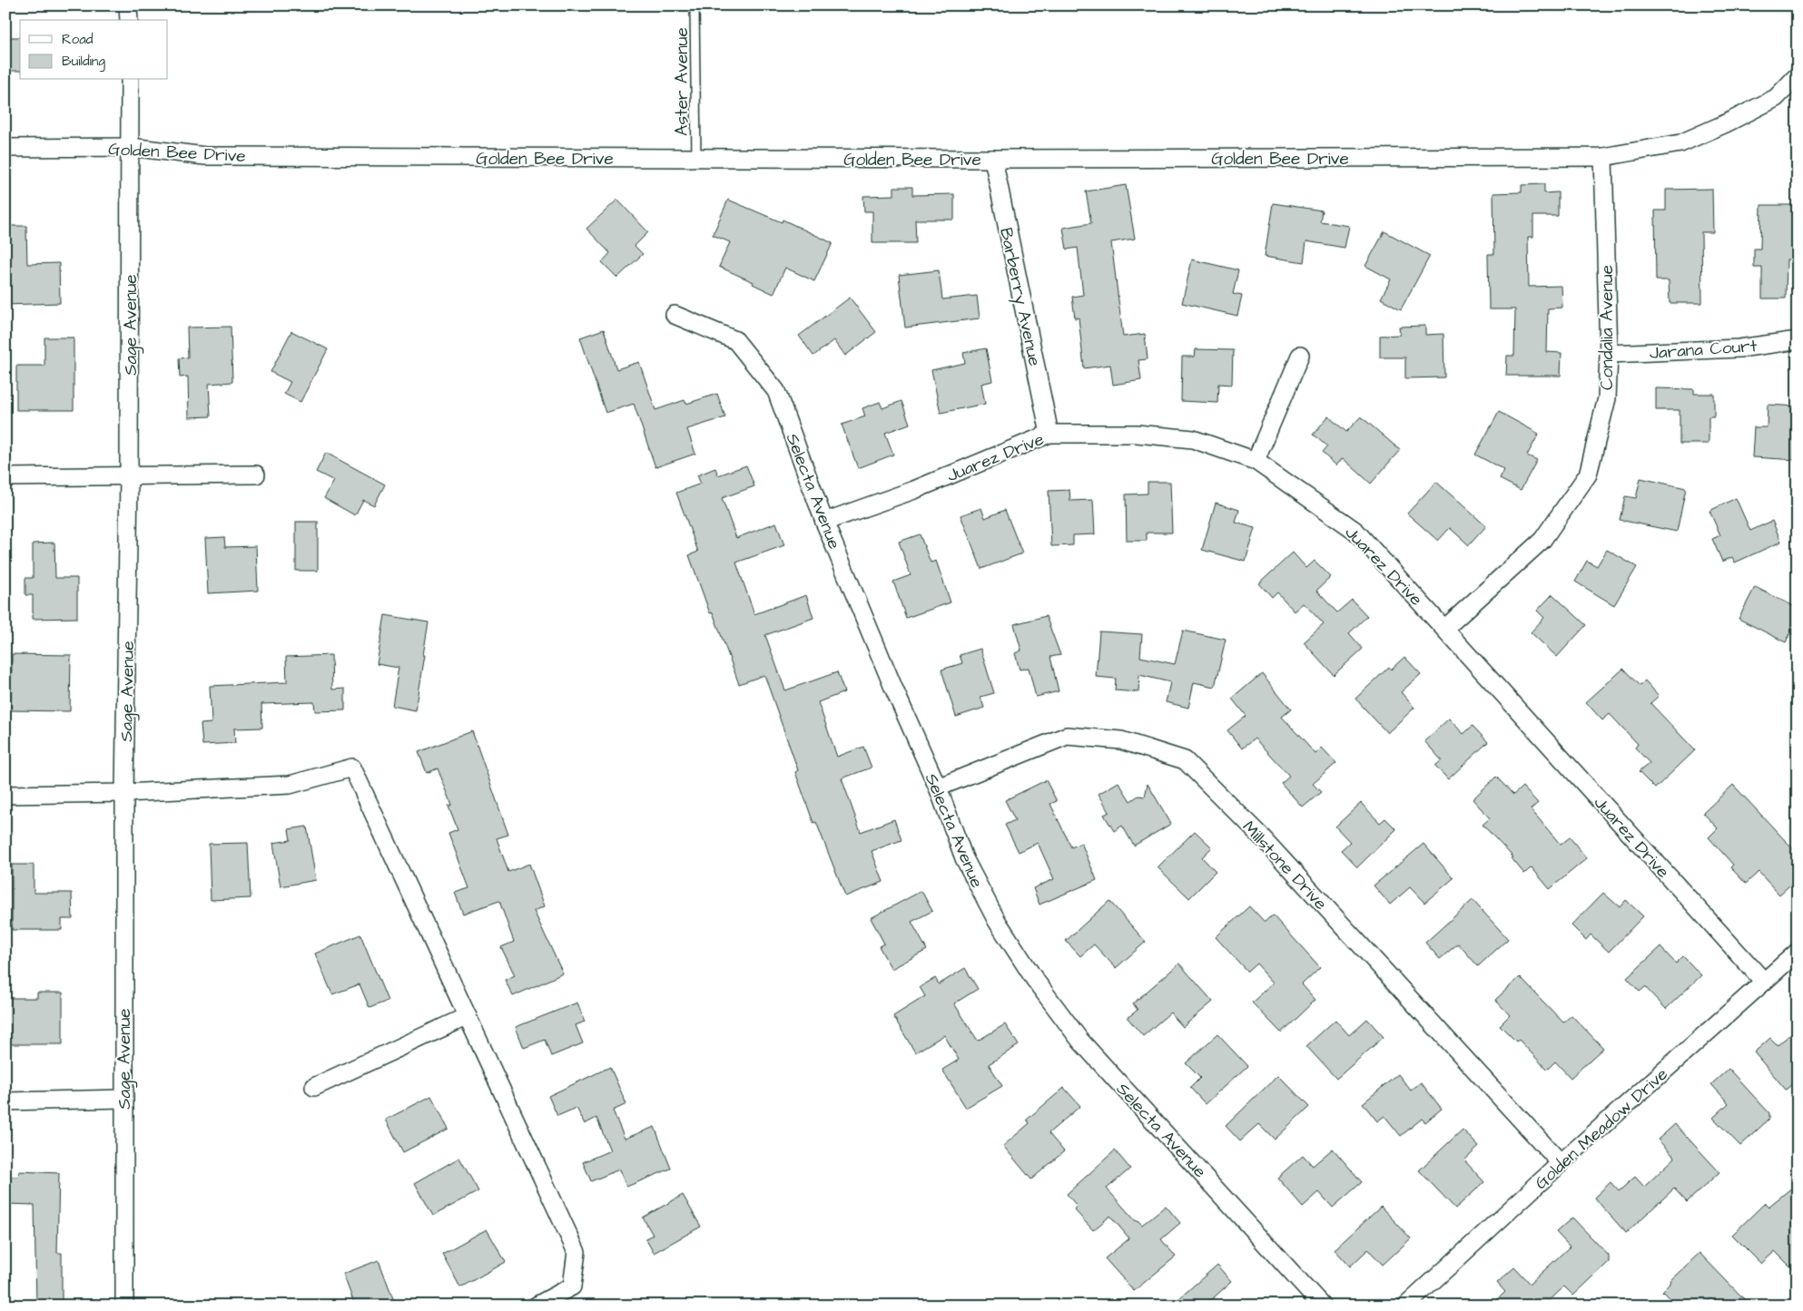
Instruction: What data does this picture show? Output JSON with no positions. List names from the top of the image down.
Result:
{
  "streets": {
    "street": [
      "Golden Bee Drive",
      "Barberry Avenue",
      "Sage Avenue",
      "Condalia Avenue",
      "Jarana Court",
      "Juarez Drive",
      "Selecta Avenue",
      "Millstone Drive",
      "Golden Meadow Drive"
    ],
    "lane": ["Aster Avenue"]
  },
  "crossings": [
    ["Aster Avenue", "Golden Bee Drive"],
    ["Golden Bee Drive", "Barberry Avenue"],
    ["Golden Bee Drive", "Sage Avenue"],
    ["Golden Bee Drive", "Condalia Avenue"],
    ["Barberry Avenue", "Juarez Drive"],
    ["Condalia Avenue", "Jarana Court"],
    ["Condalia Avenue", "Juarez Drive"],
    ["Juarez Drive", "Selecta Avenue"],
    ["Juarez Drive", "Golden Meadow Drive"],
    ["Selecta Avenue", "Millstone Drive"],
    ["Millstone Drive", "Golden Meadow Drive"]
  ],
  "legend": ["Road", "Building"]
}
